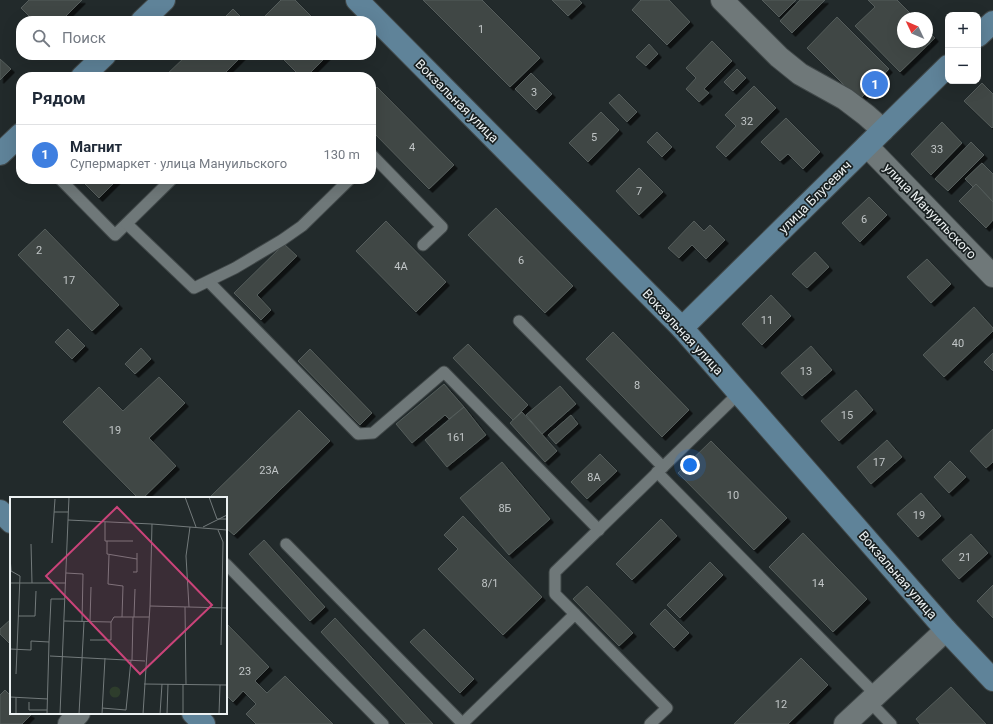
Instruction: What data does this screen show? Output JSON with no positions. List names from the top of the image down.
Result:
{
  "streets": {
    "main road": ["Вокзальная улица", "улица Блусевич"],
    "street": ["улица Мануильского"]
  },
  "crossings": [
    ["Вокзальная улица", "улица Блусевич"],
    ["улица Блусевич", "улица Мануильского"]
  ],
  "house_numbers": [
    "1",
    "3",
    "32",
    "5",
    "4",
    "33",
    "7",
    "6",
    "2",
    "6",
    "4А",
    "17",
    "11",
    "40",
    "13",
    "8",
    "15",
    "19",
    "161",
    "17",
    "23А",
    "8А",
    "10",
    "8Б",
    "19",
    "21",
    "8/1",
    "14",
    "23",
    "12"
  ],
  "north": "top left",
  "page": {
    "map_buttons": ["+", "−"],
    "search": "Поиск",
    "pins": "1",
    "heading": "Рядом",
    "list": [
      {
        "mark": "1",
        "name": "Магнит",
        "note": "Супермаркет · улица Мануильского",
        "value": "130 m"
      }
    ]
  }
}
